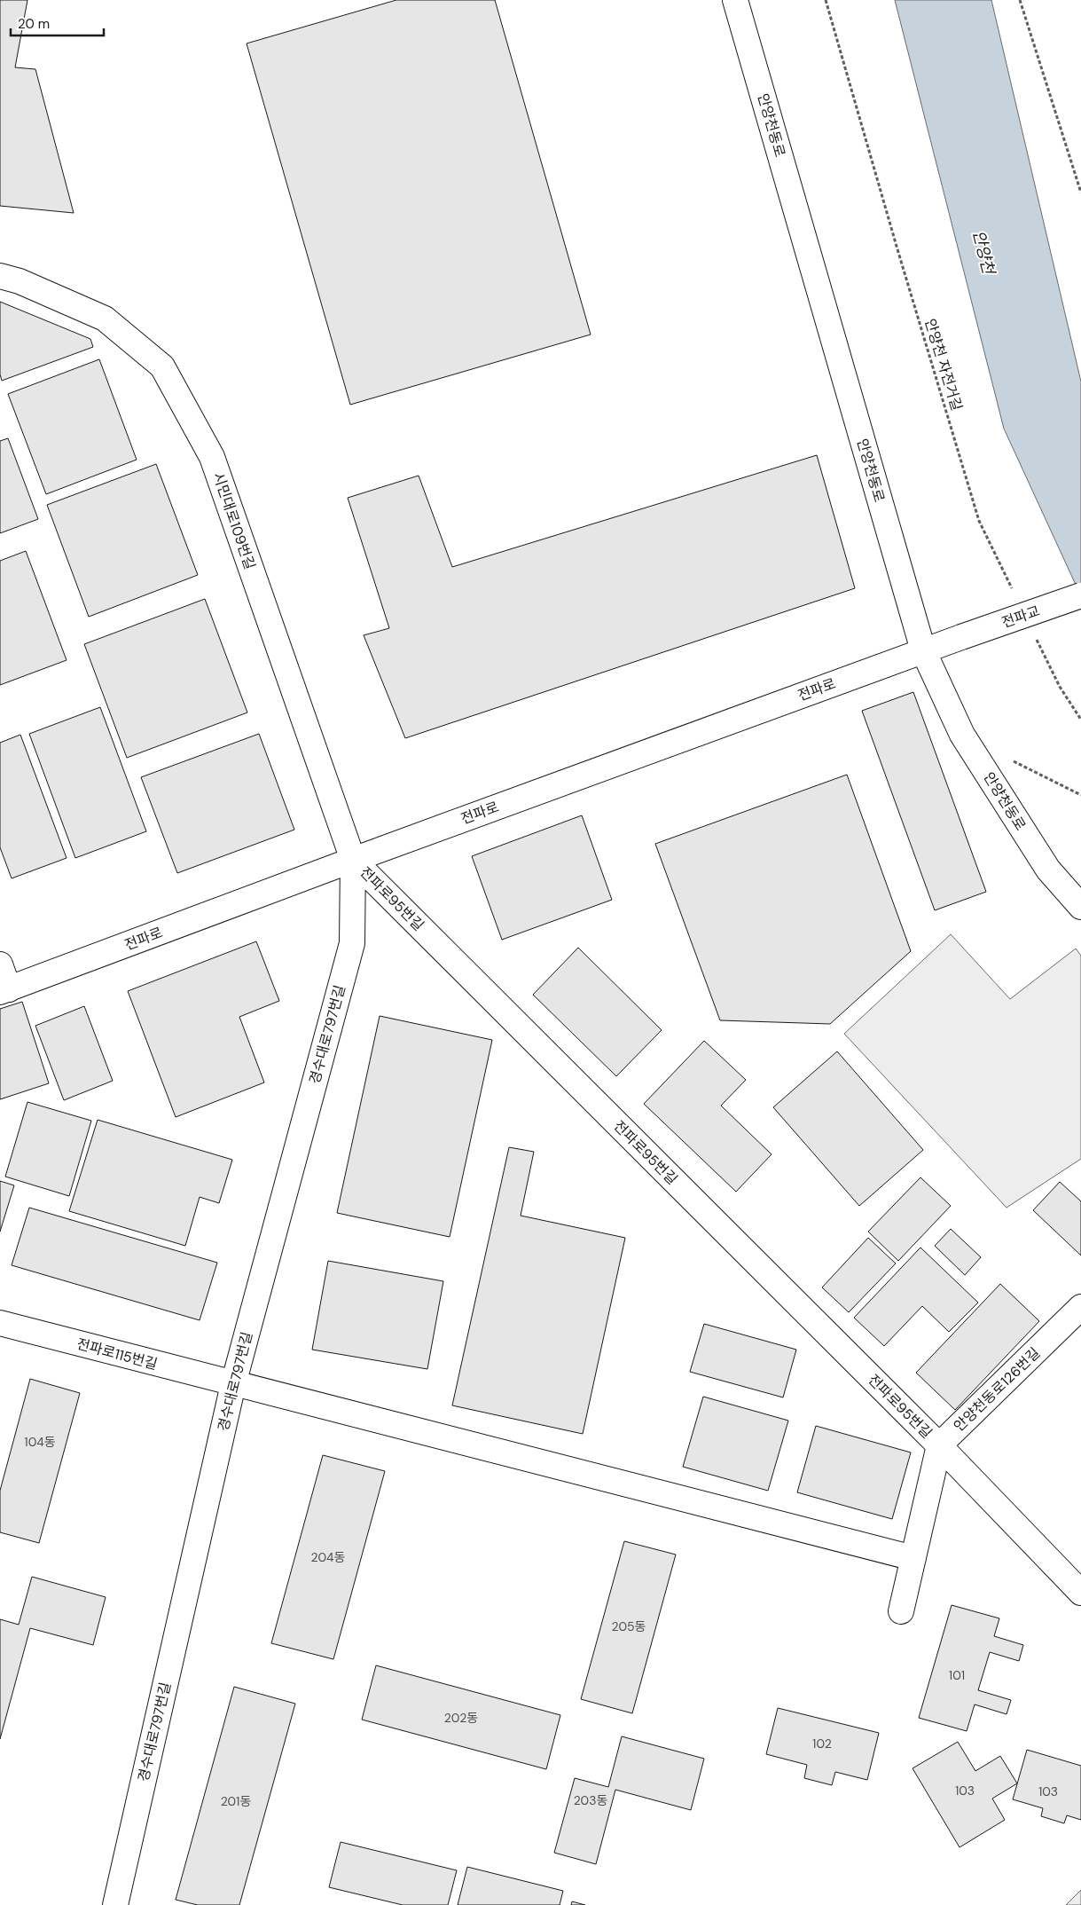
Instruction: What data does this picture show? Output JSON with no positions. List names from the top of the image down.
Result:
{
  "streets": {
    "street": [
      "안양천동로",
      "시민대로109번길",
      "전파교",
      "전파로",
      "전파로95번길",
      "경수대로797번길",
      "전파로115번길",
      "안양천동로126번길"
    ],
    "path": ["안양천 자전거길"]
  },
  "crossings": [
    ["안양천동로", "전파로"],
    ["시민대로109번길", "전파로"],
    ["시민대로109번길", "전파로95번길"],
    ["시민대로109번길", "경수대로797번길"],
    ["전파교", "전파로"],
    ["전파로", "전파로95번길"],
    ["전파로", "경수대로797번길"],
    ["전파로95번길", "경수대로797번길"],
    ["전파로95번길", "안양천동로126번길"],
    ["경수대로797번길", "전파로115번길"]
  ],
  "water": ["안양천"],
  "house_numbers": [
    "104동",
    "204동",
    "205동",
    "101",
    "202동",
    "102",
    "103",
    "103",
    "203동",
    "201동"
  ],
  "scale_bar": "20 m"
}
